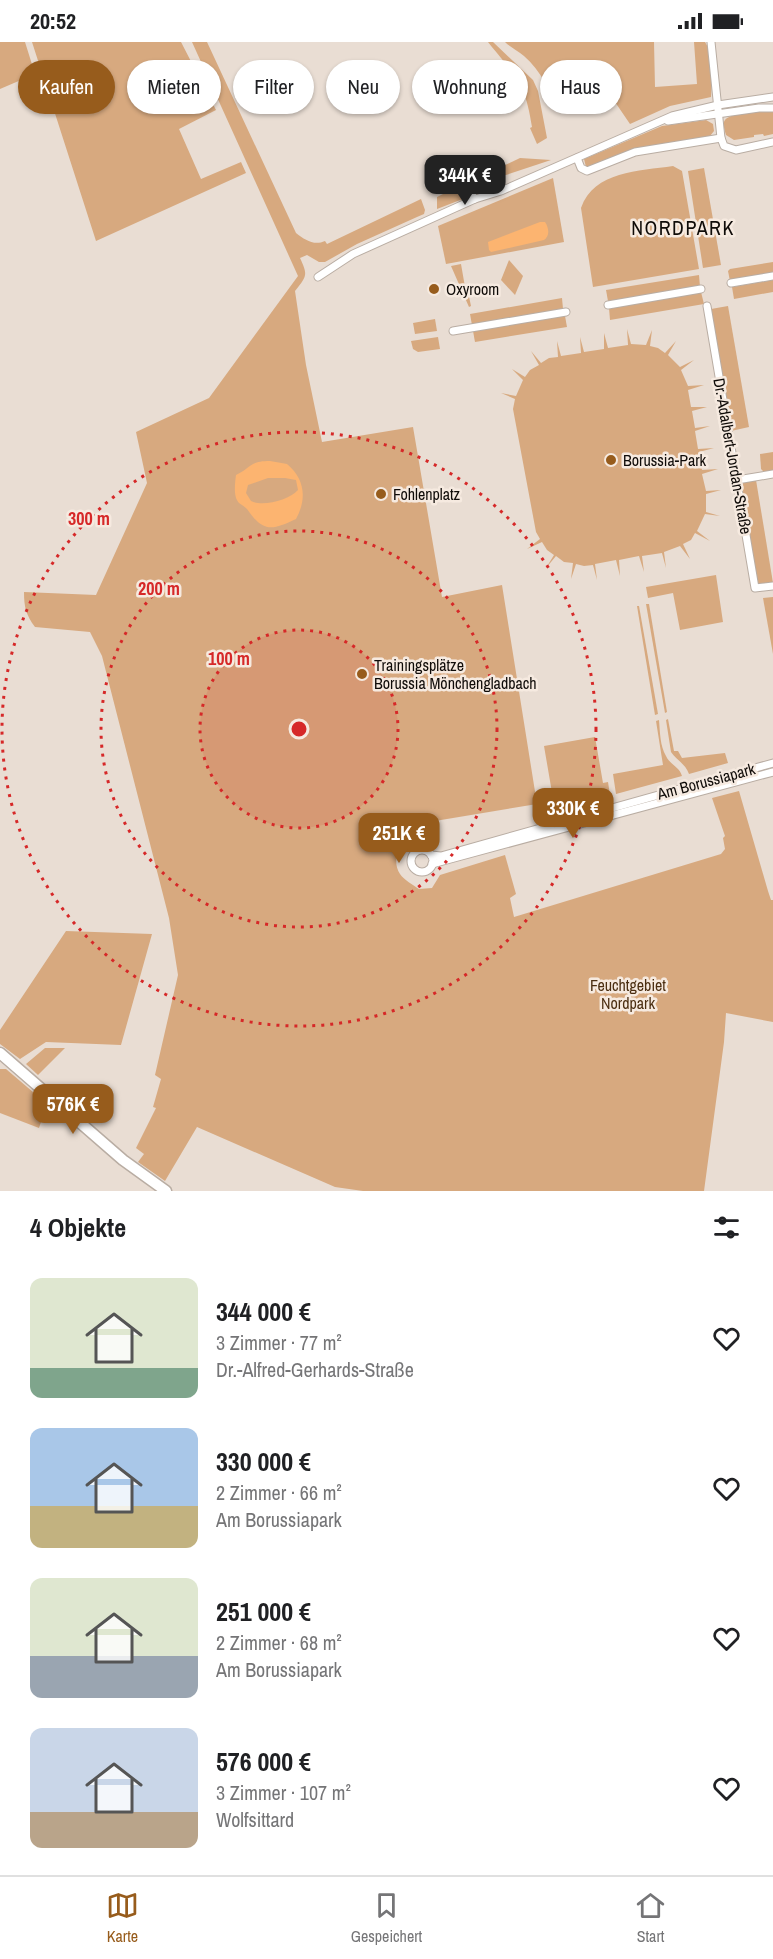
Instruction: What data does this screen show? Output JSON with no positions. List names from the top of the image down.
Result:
{
  "streets": {
    "street": ["Dr.-Adalbert-Jordan-Straße", "Am Borussiapark"]
  },
  "districts": ["NORDPARK"],
  "parks": ["Feuchtgebiet Nordpark"],
  "places": [
    "Oxyroom",
    "Borussia-Park",
    "Fohlenplatz",
    "Trainingsplätze Borussia Mönchengladbach"
  ],
  "page": {
    "status": "20:52",
    "chip": [
      "Kaufen",
      "Mieten",
      "Filter",
      "Neu",
      "Wohnung",
      "Haus"
    ],
    "price": [
      "344K €",
      "330K €",
      "251K €",
      "576K €"
    ],
    "heading": "4 Objekte",
    "list": [
      {
        "name": "344 000 €",
        "note": "3 Zimmer · 77 m² · Dr.-Alfred-Gerhards-Straße"
      },
      {
        "name": "330 000 €",
        "note": "2 Zimmer · 66 m² · Am Borussiapark"
      },
      {
        "name": "251 000 €",
        "note": "2 Zimmer · 68 m² · Am Borussiapark"
      },
      {
        "name": "576 000 €",
        "note": "3 Zimmer · 107 m² · Wolfsittard"
      }
    ],
    "tabs": ["Karte", "Gespeichert", "Start"]
  },
  "rings": ["300 m", "200 m", "100 m"]
}
